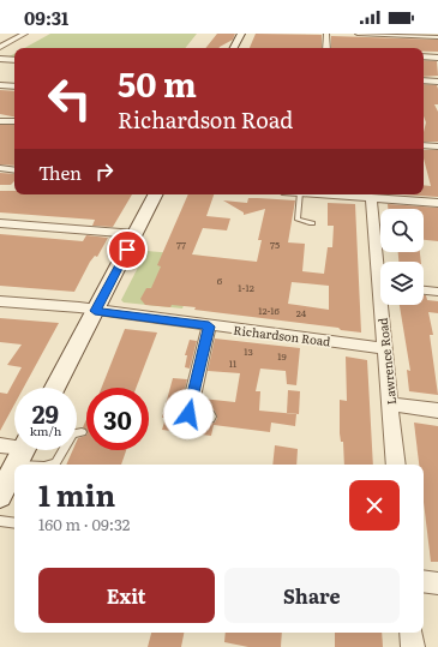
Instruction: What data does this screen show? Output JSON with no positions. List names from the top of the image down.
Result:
{
  "streets": {
    "street": ["Richardson Road", "Lawrence Road"]
  },
  "crossings": [
    ["Richardson Road", "Lawrence Road"]
  ],
  "house_numbers": [
    "77",
    "75",
    "6",
    "1-12",
    "12-16",
    "24",
    "13",
    "19",
    "11"
  ],
  "page": {
    "status": "09:31",
    "turn": ["50 m", "Richardson Road"],
    "then": "Then",
    "speed": "29 km/h",
    "limit": "30",
    "heading": ["1 min", "160 m · 09:32"],
    "buttons": ["Exit", "Share"]
  }
}
